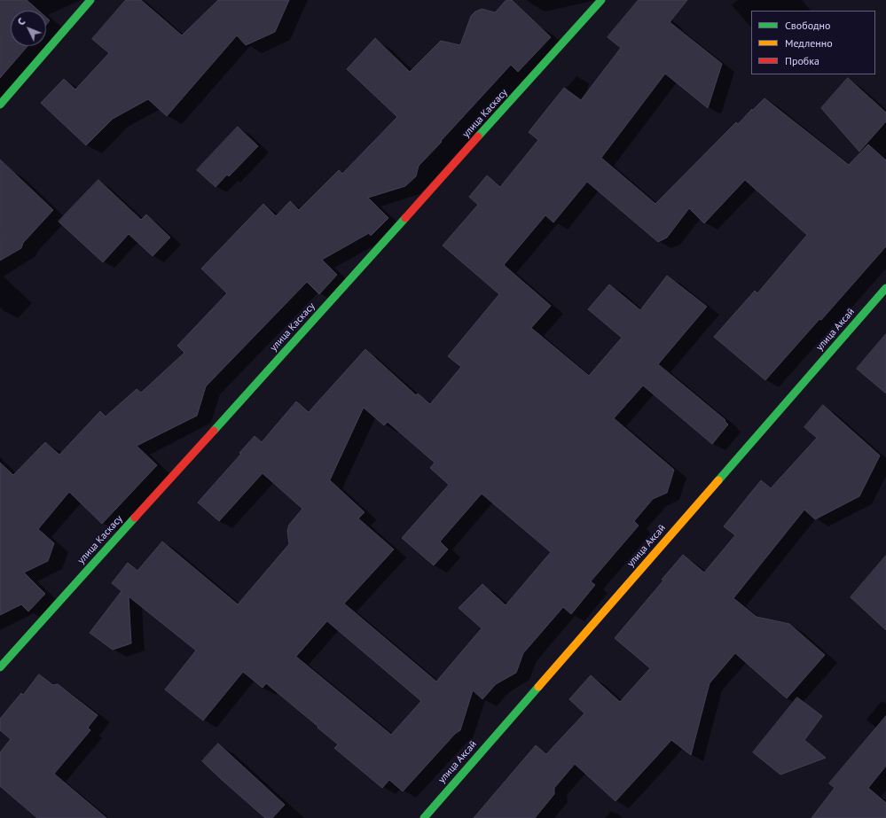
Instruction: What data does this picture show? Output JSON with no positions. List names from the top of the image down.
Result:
{
  "streets": {
    "street": ["улица Каскасу", "улица Аксай"]
  },
  "legend": ["Свободно", "Медленно", "Пробка"],
  "north": "top left"
}
